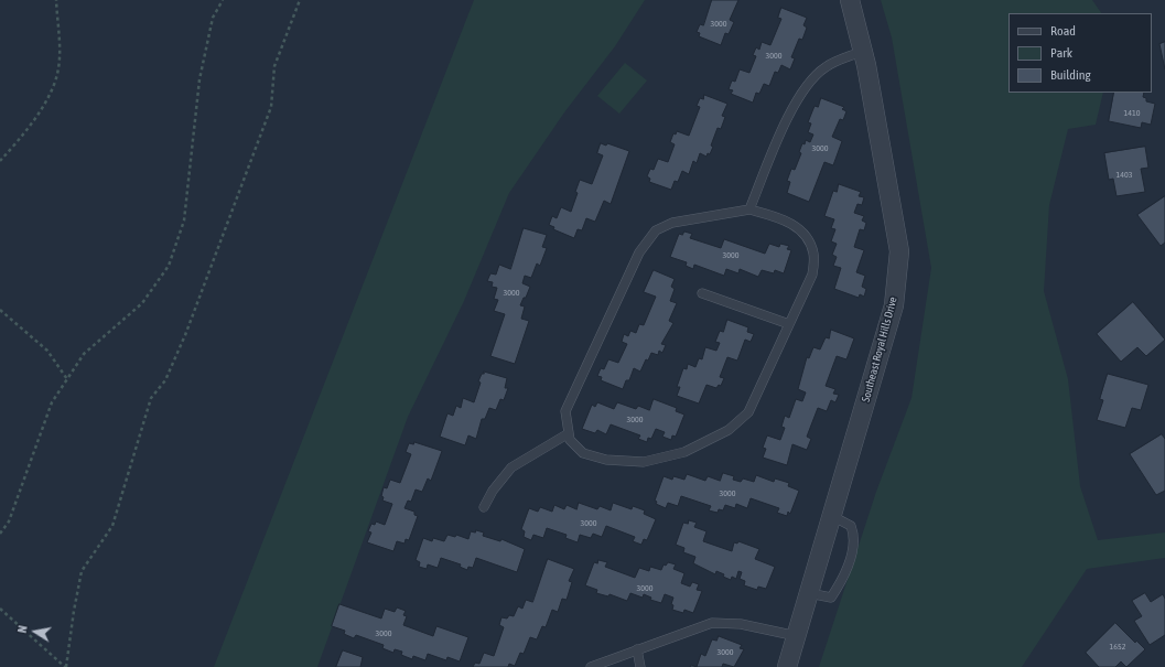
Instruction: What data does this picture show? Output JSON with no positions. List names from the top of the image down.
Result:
{
  "streets": {
    "street": ["Southeast Royal Hills Drive"]
  },
  "house_numbers": [
    "3000",
    "3000",
    "1410",
    "3000",
    "1403",
    "3000",
    "3000",
    "3000",
    "3000",
    "3000",
    "3000",
    "3000",
    "1652",
    "3000"
  ],
  "legend": ["Road", "Park", "Building"],
  "north": "left"
}
